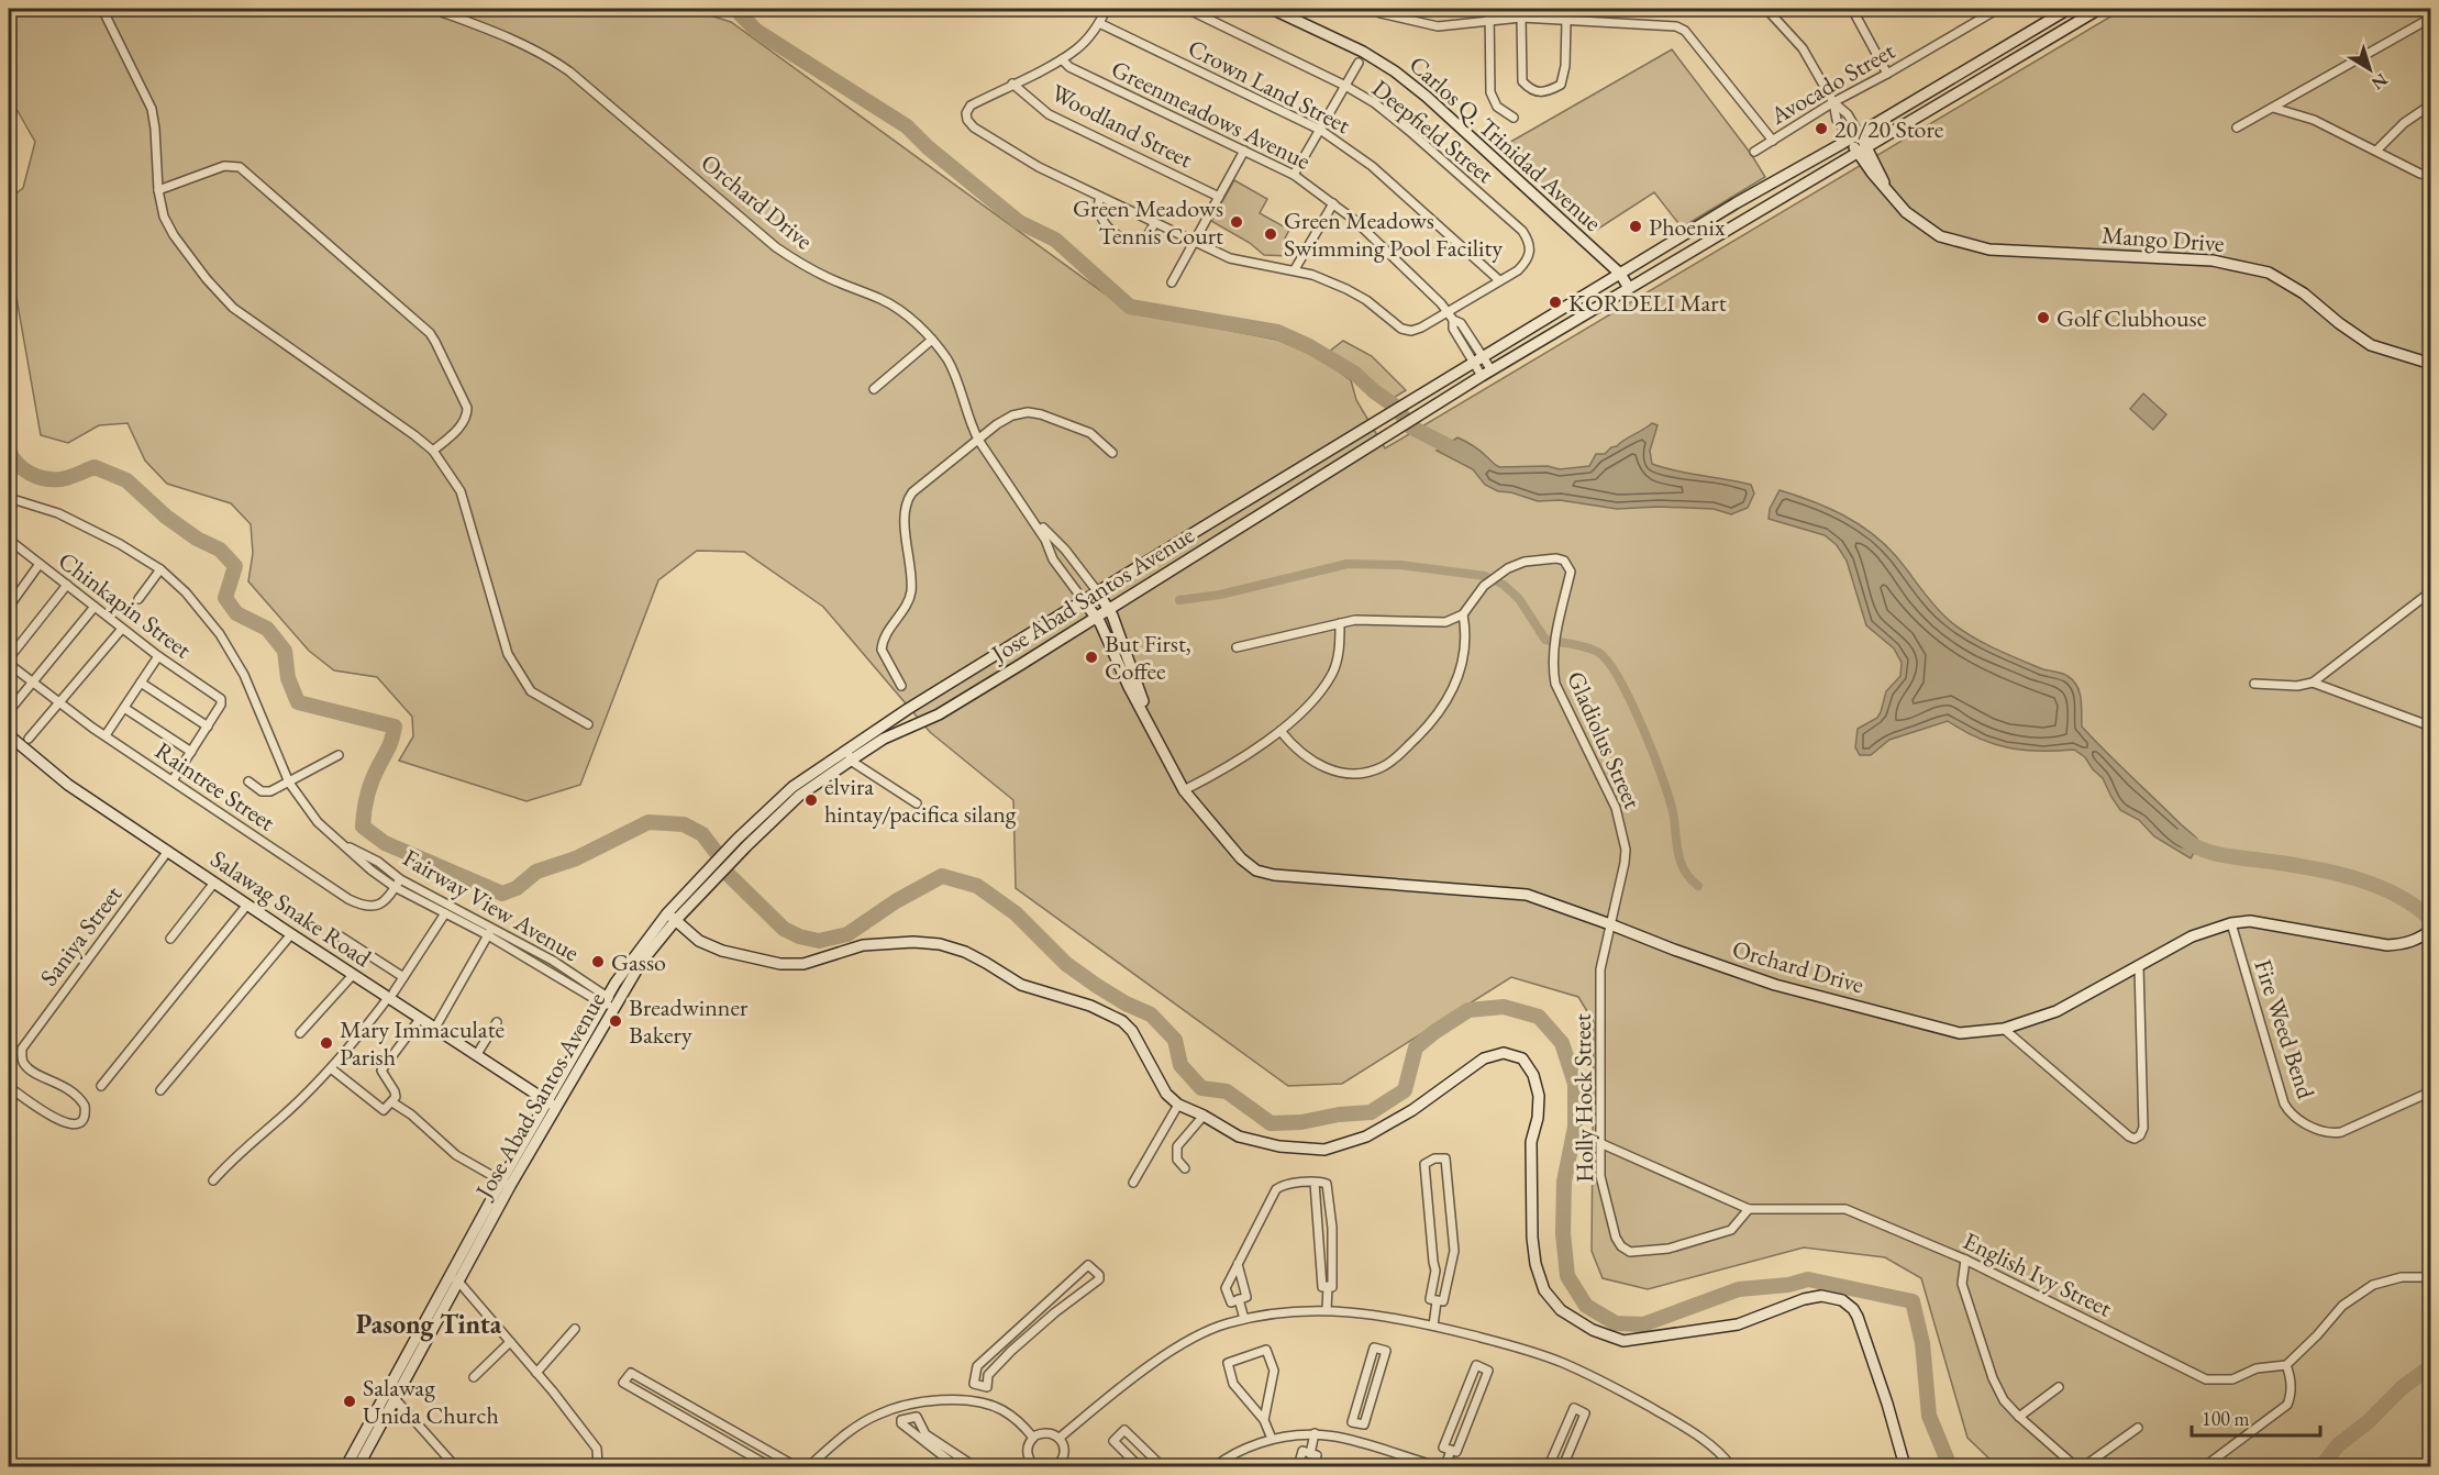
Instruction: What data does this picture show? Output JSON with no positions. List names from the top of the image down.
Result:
{
  "streets": {
    "main road": [
      "Carlos Q. Trinidad Avenue",
      "Orchard Drive",
      "Mango Drive",
      "Jose Abad Santos Avenue",
      "Salawag Snake Road"
    ],
    "street": [
      "Avocado Street",
      "Crown Land Street",
      "Greenmeadows Avenue",
      "Woodland Street",
      "Deepfield Street",
      "Chinkapin Street",
      "Gladiolus Street",
      "Raintree Street",
      "Fairway View Avenue",
      "Saniya Street",
      "Fire Weed Bend",
      "Holly Hock Street",
      "English Ivy Street"
    ]
  },
  "crossings": [
    ["Avocado Street", "Mango Drive"],
    ["Crown Land Street", "Deepfield Street"],
    ["Greenmeadows Avenue", "Jose Abad Santos Avenue"],
    ["Carlos Q. Trinidad Avenue", "Jose Abad Santos Avenue"],
    ["Orchard Drive", "Jose Abad Santos Avenue"],
    ["Orchard Drive", "Gladiolus Street"],
    ["Orchard Drive", "Fire Weed Bend"],
    ["Orchard Drive", "Holly Hock Street"],
    ["Mango Drive", "Jose Abad Santos Avenue"],
    ["Jose Abad Santos Avenue", "Fairway View Avenue"],
    ["Jose Abad Santos Avenue", "Salawag Snake Road"],
    ["Gladiolus Street", "Holly Hock Street"],
    ["Raintree Street", "Fairway View Avenue"],
    ["Salawag Snake Road", "Saniya Street"],
    ["Holly Hock Street", "English Ivy Street"]
  ],
  "districts": ["Pasong Tinta"],
  "places": [
    "20/20 Store",
    "Green Meadows Tennis Court",
    "Phoenix",
    "Green Meadows Swimming Pool Facility",
    "KORDELI Mart",
    "Golf Clubhouse",
    "But First, Coffee",
    "elvira hintay/pacifica silang",
    "Gasso",
    "Breadwinner Bakery",
    "Mary Immaculate Parish",
    "Salawag Unida Church"
  ],
  "scale_bar": "100 m",
  "north": "bottom right"
}
